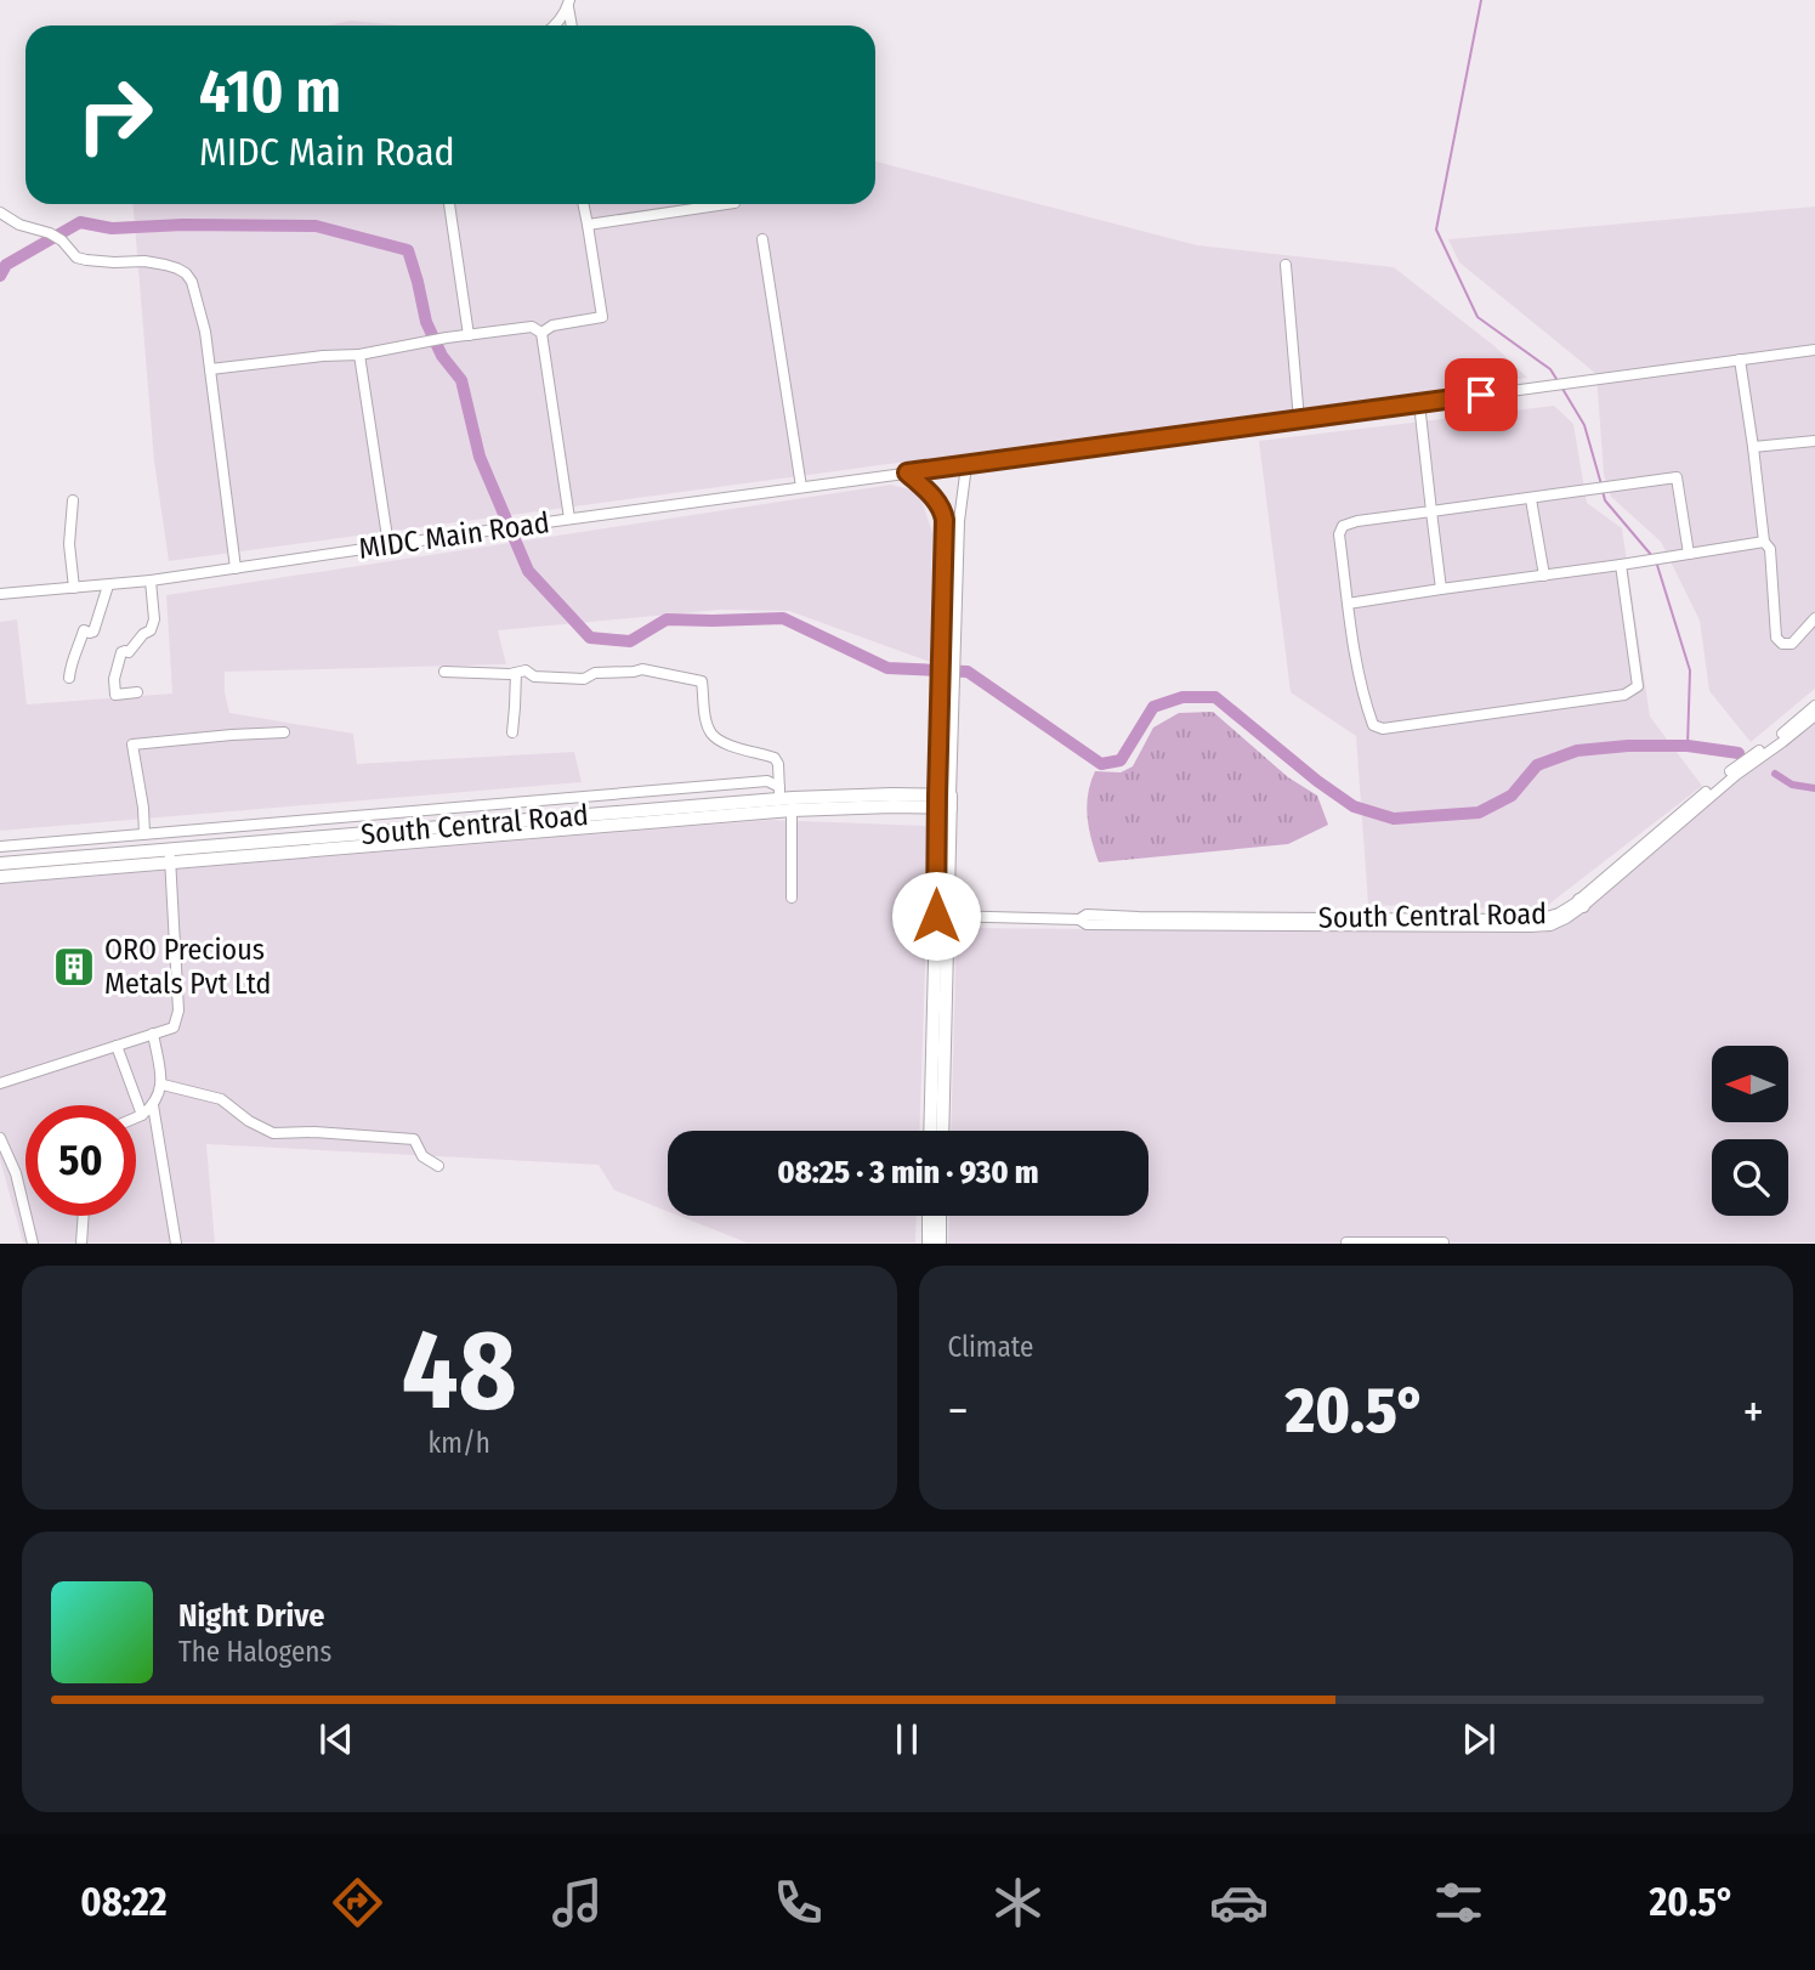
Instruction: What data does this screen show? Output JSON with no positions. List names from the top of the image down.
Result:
{
  "streets": {
    "main road": ["South Central Road"],
    "street": ["MIDC Main Road"]
  },
  "places": {
    "building": ["ORO Precious Metals Pvt Ltd"]
  },
  "north": "left",
  "page": {
    "turn": ["410 m", "MIDC Main Road"],
    "limit": "50",
    "trip": "08:25 · 3 min · 930 m",
    "tile": [
      ["48", "km/h"],
      "Climate"
    ],
    "heat": ["−", "20.5°", "+"],
    "song": ["Night Drive", "The Halogens"],
    "tabs": ["08:22", "20.5°"]
  }
}
